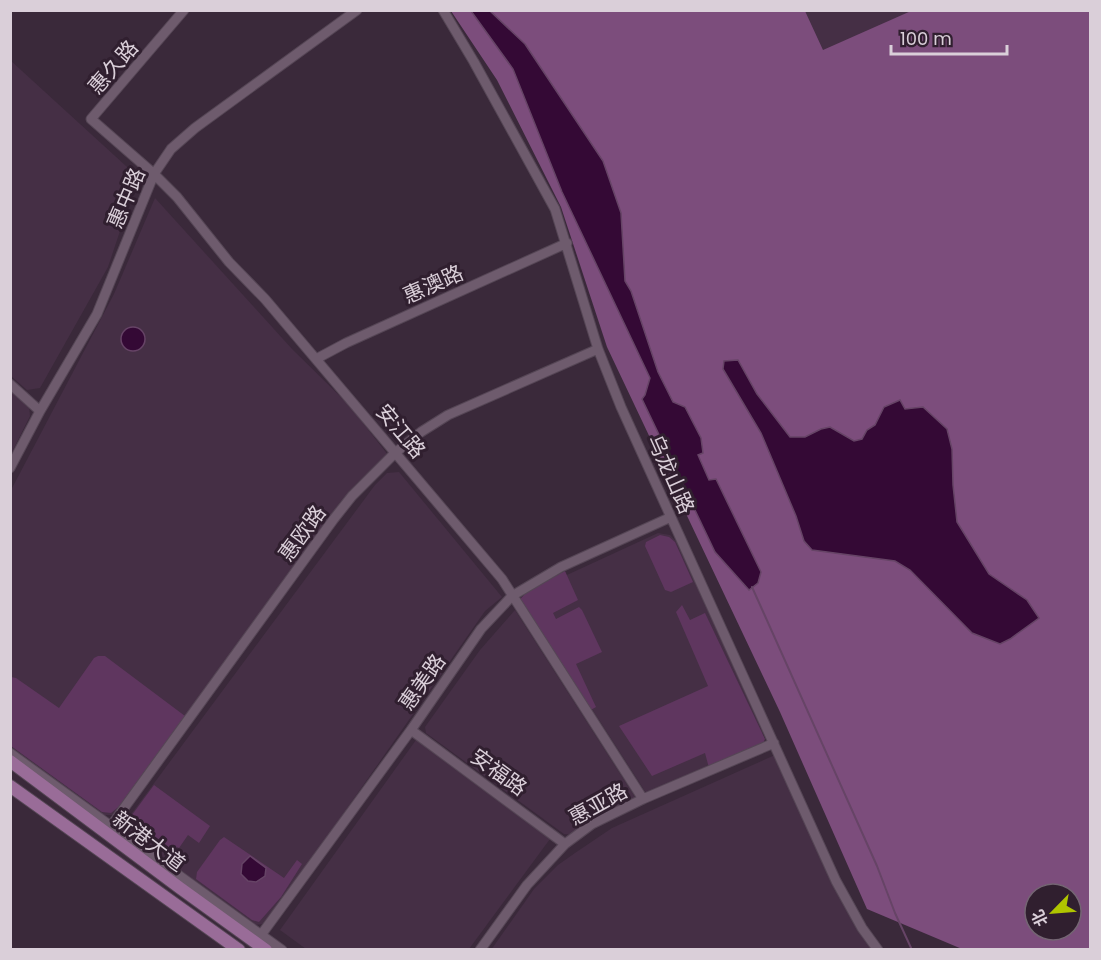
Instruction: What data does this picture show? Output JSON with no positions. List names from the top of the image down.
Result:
{
  "streets": {
    "main road": ["新港大道"],
    "street": [
      "惠久路",
      "惠中路",
      "惠澳路",
      "安江路",
      "乌龙山路",
      "惠欧路",
      "惠美路",
      "安福路",
      "惠亚路"
    ]
  },
  "crossings": [
    ["惠久路", "安江路"],
    ["惠中路", "安江路"],
    ["惠澳路", "安江路"],
    ["惠澳路", "乌龙山路"],
    ["安江路", "惠欧路"],
    ["安江路", "惠美路"],
    ["安江路", "惠亚路"],
    ["乌龙山路", "惠欧路"],
    ["乌龙山路", "惠美路"],
    ["乌龙山路", "惠亚路"],
    ["惠美路", "安福路"],
    ["安福路", "惠亚路"]
  ],
  "scale_bar": "100 m",
  "north": "bottom left"
}
